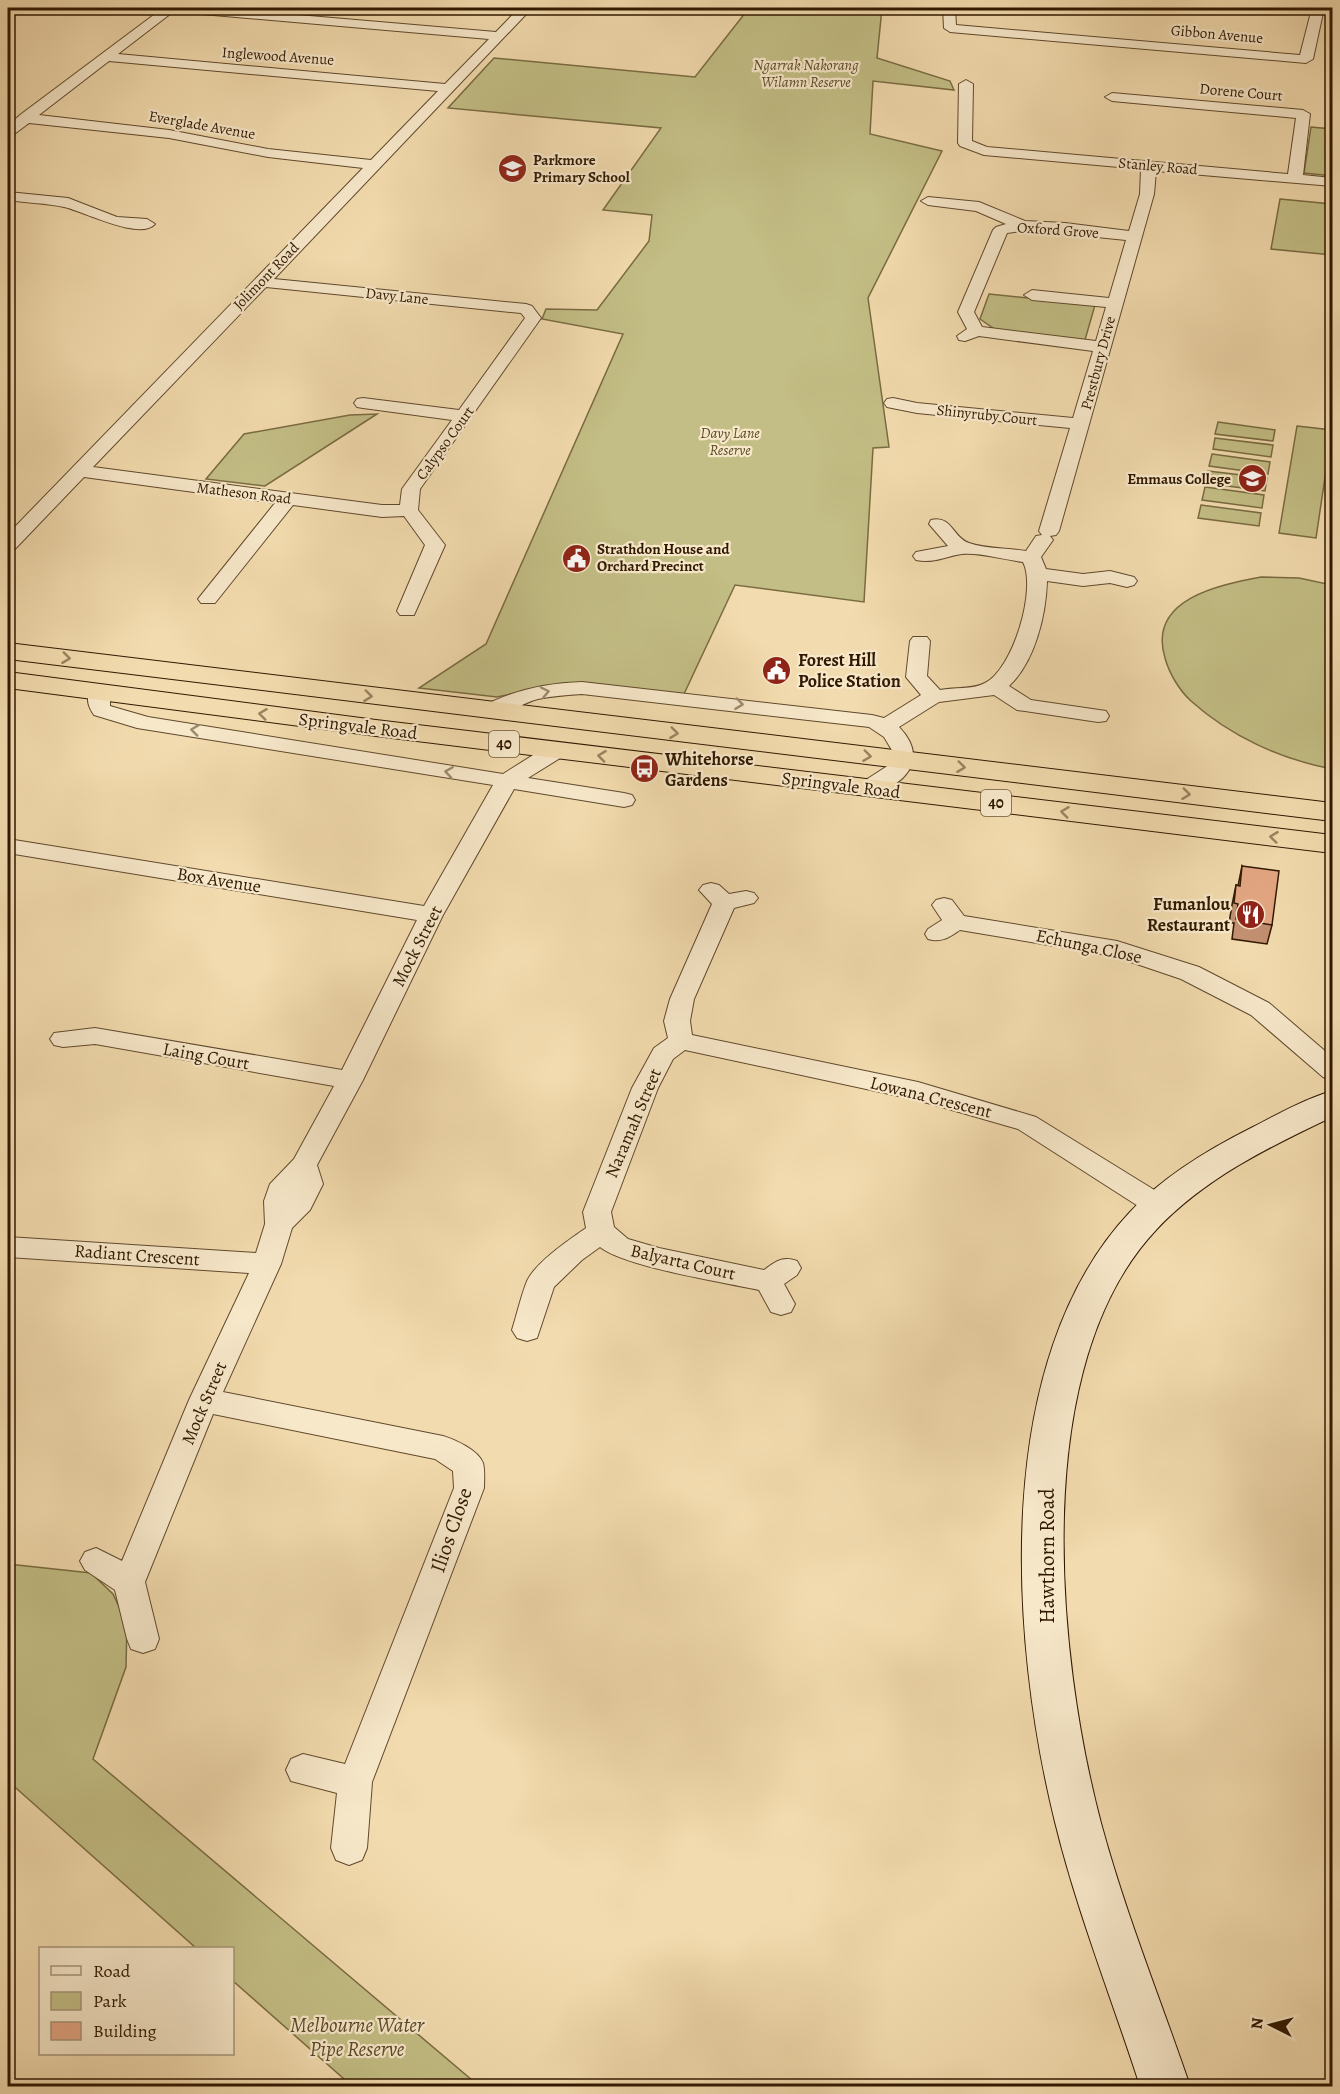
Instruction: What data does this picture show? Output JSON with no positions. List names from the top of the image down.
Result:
{
  "streets": {
    "highway": ["Springvale Road", "40"],
    "main road": ["Hawthorn Road"],
    "street": [
      "Gibbon Avenue",
      "Inglewood Avenue",
      "Dorene Court",
      "Everglade Avenue",
      "Stanley Road",
      "Oxford Grove",
      "Jolimont Road",
      "Davy Lane",
      "Prestbury Drive",
      "Shinyruby Court",
      "Calypso Court",
      "Matheson Road",
      "Box Avenue",
      "Mock Street",
      "Echunga Close",
      "Laing Court",
      "Lowana Crescent",
      "Naramah Street",
      "Radiant Crescent",
      "Balyarta Court",
      "Ilios Close"
    ]
  },
  "crossings": [
    ["Inglewood Avenue", "Jolimont Road"],
    ["Dorene Court", "Stanley Road"],
    ["Everglade Avenue", "Jolimont Road"],
    ["Stanley Road", "Prestbury Drive"],
    ["Oxford Grove", "Prestbury Drive"],
    ["Jolimont Road", "Davy Lane"],
    ["Jolimont Road", "Matheson Road"],
    ["Davy Lane", "Calypso Court"],
    ["Prestbury Drive", "Shinyruby Court"],
    ["Calypso Court", "Matheson Road"],
    ["Springvale Road", "Mock Street"],
    ["Box Avenue", "Mock Street"],
    ["Mock Street", "Laing Court"],
    ["Mock Street", "Radiant Crescent"],
    ["Mock Street", "Ilios Close"],
    ["Lowana Crescent", "Naramah Street"],
    ["Lowana Crescent", "Hawthorn Road"],
    ["Naramah Street", "Balyarta Court"]
  ],
  "parks": ["Ngarrak Nakorang Wilamn Reserve", "Davy Lane Reserve", "Melbourne Water Pipe Reserve"],
  "places": {
    "school or university": ["Parkmore Primary School", "Emmaus College"],
    "public building": ["Strathdon House and Orchard Precinct", "Forest Hill Police Station"],
    "bus stop": ["Whitehorse Gardens"],
    "restaurant": ["Fumanlou Restaurant"]
  },
  "legend": ["Road", "Park", "Building"],
  "north": "left"
}
